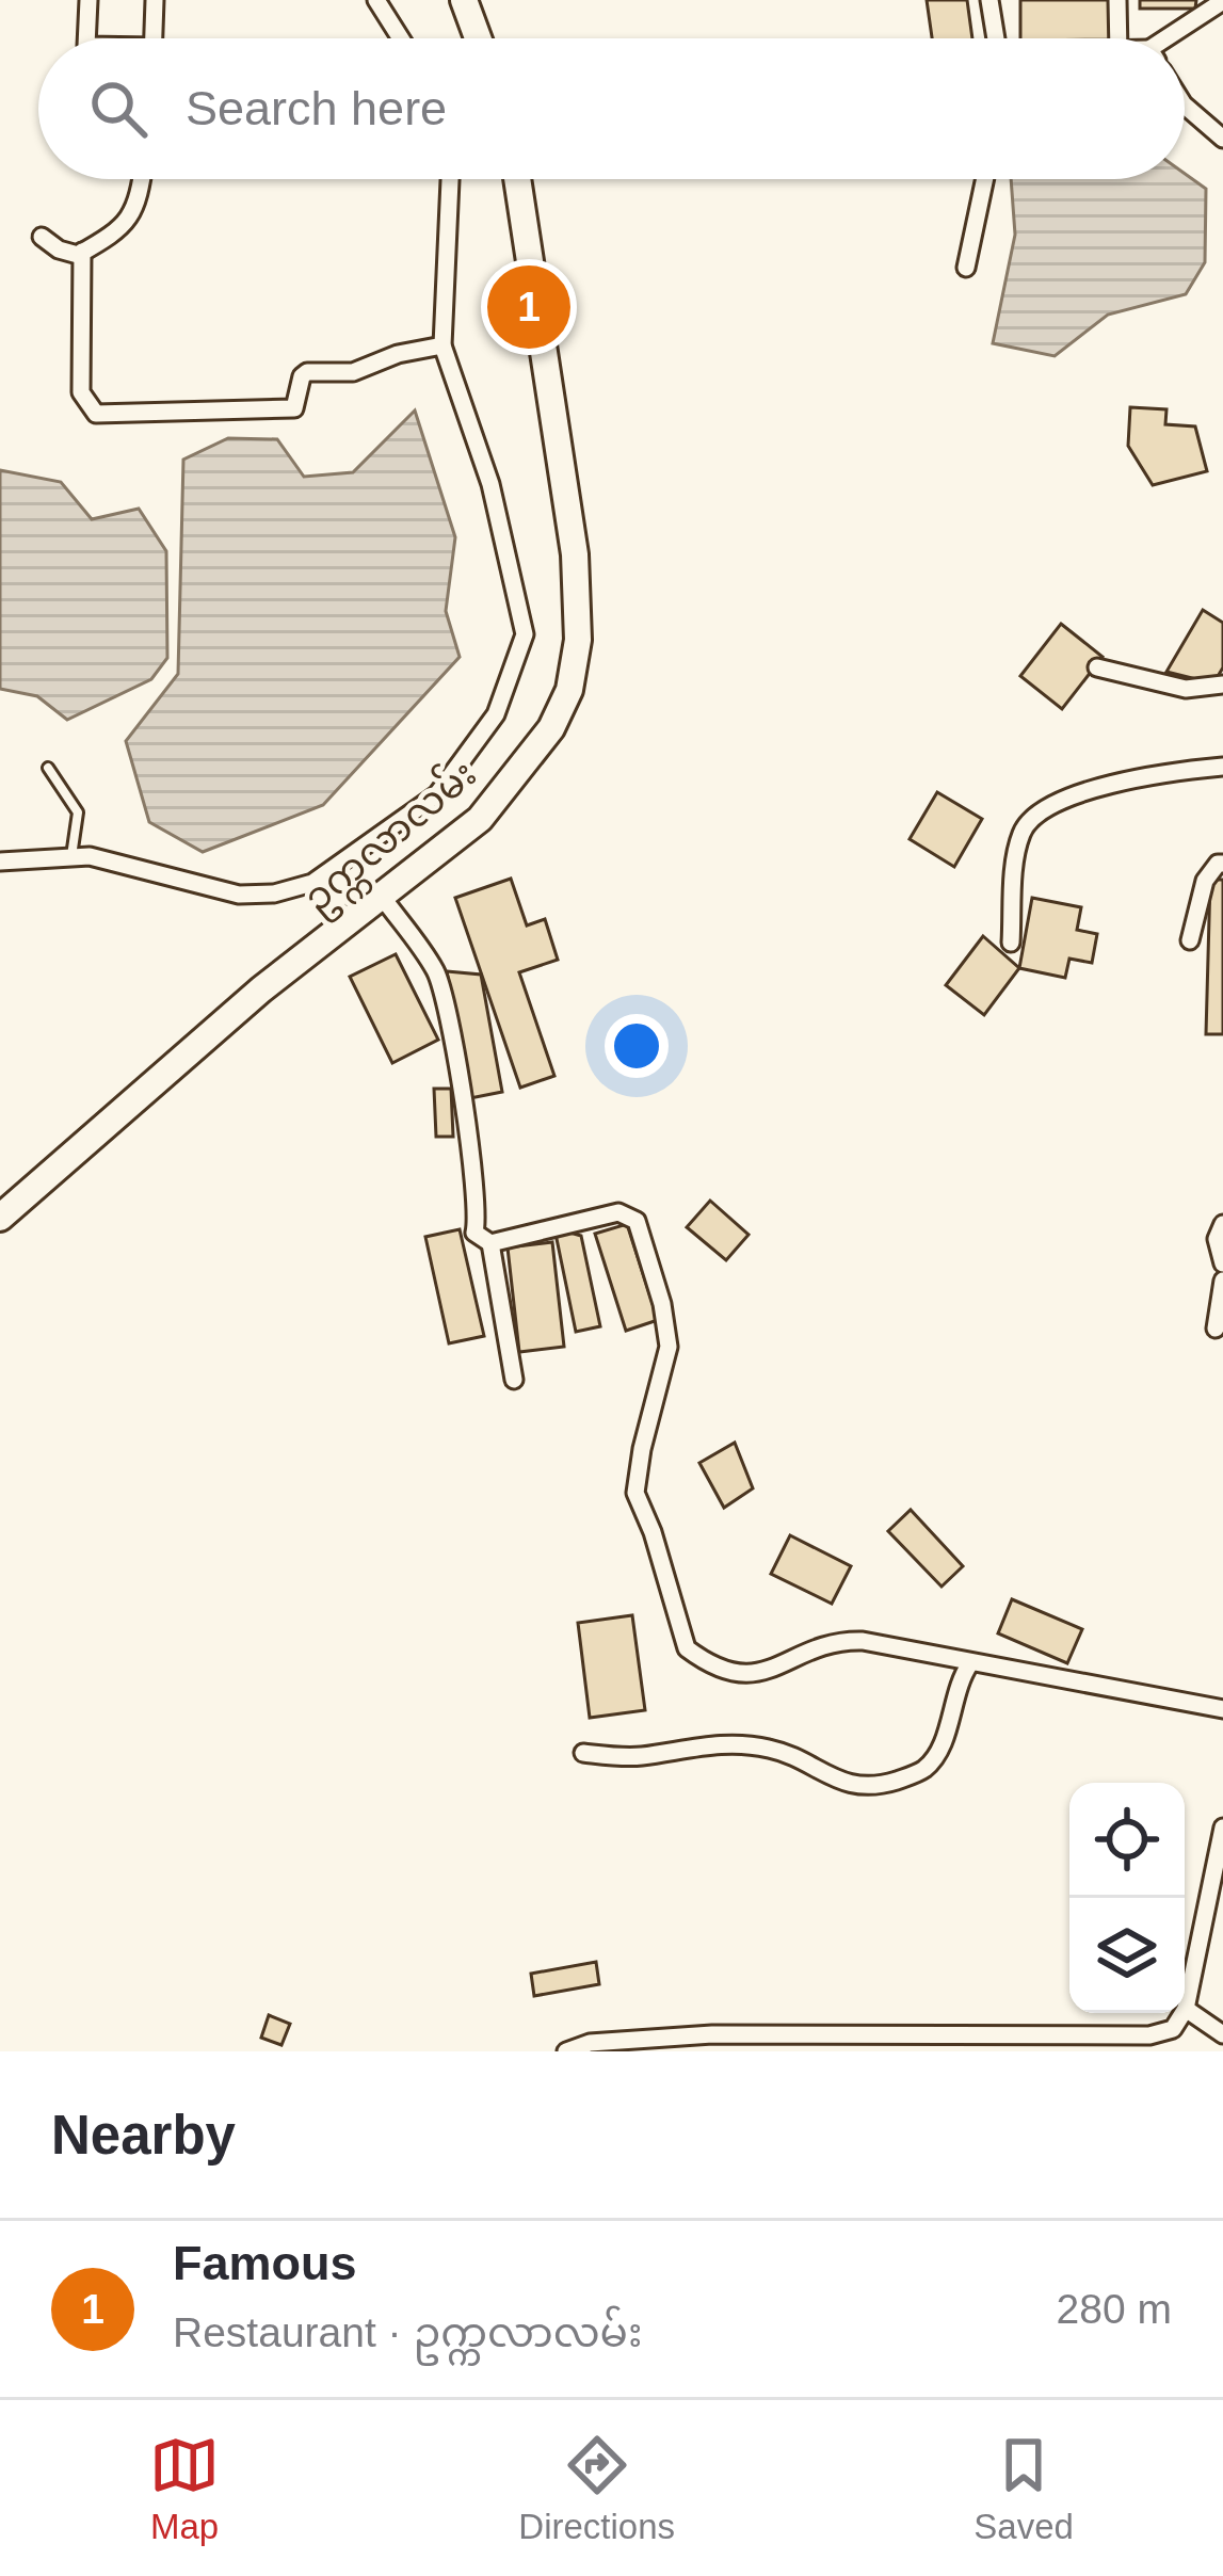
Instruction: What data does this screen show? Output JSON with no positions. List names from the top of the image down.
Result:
{
  "streets": {
    "main road": ["ဥက္ကလာလမ်း"]
  },
  "page": {
    "search": "Search here",
    "pins": "1",
    "heading": "Nearby",
    "list": [
      {
        "mark": "1",
        "name": "Famous",
        "note": "Restaurant · ဥက္ကလာလမ်း",
        "value": "280 m"
      }
    ],
    "nav": ["Map", "Directions", "Saved"]
  }
}
